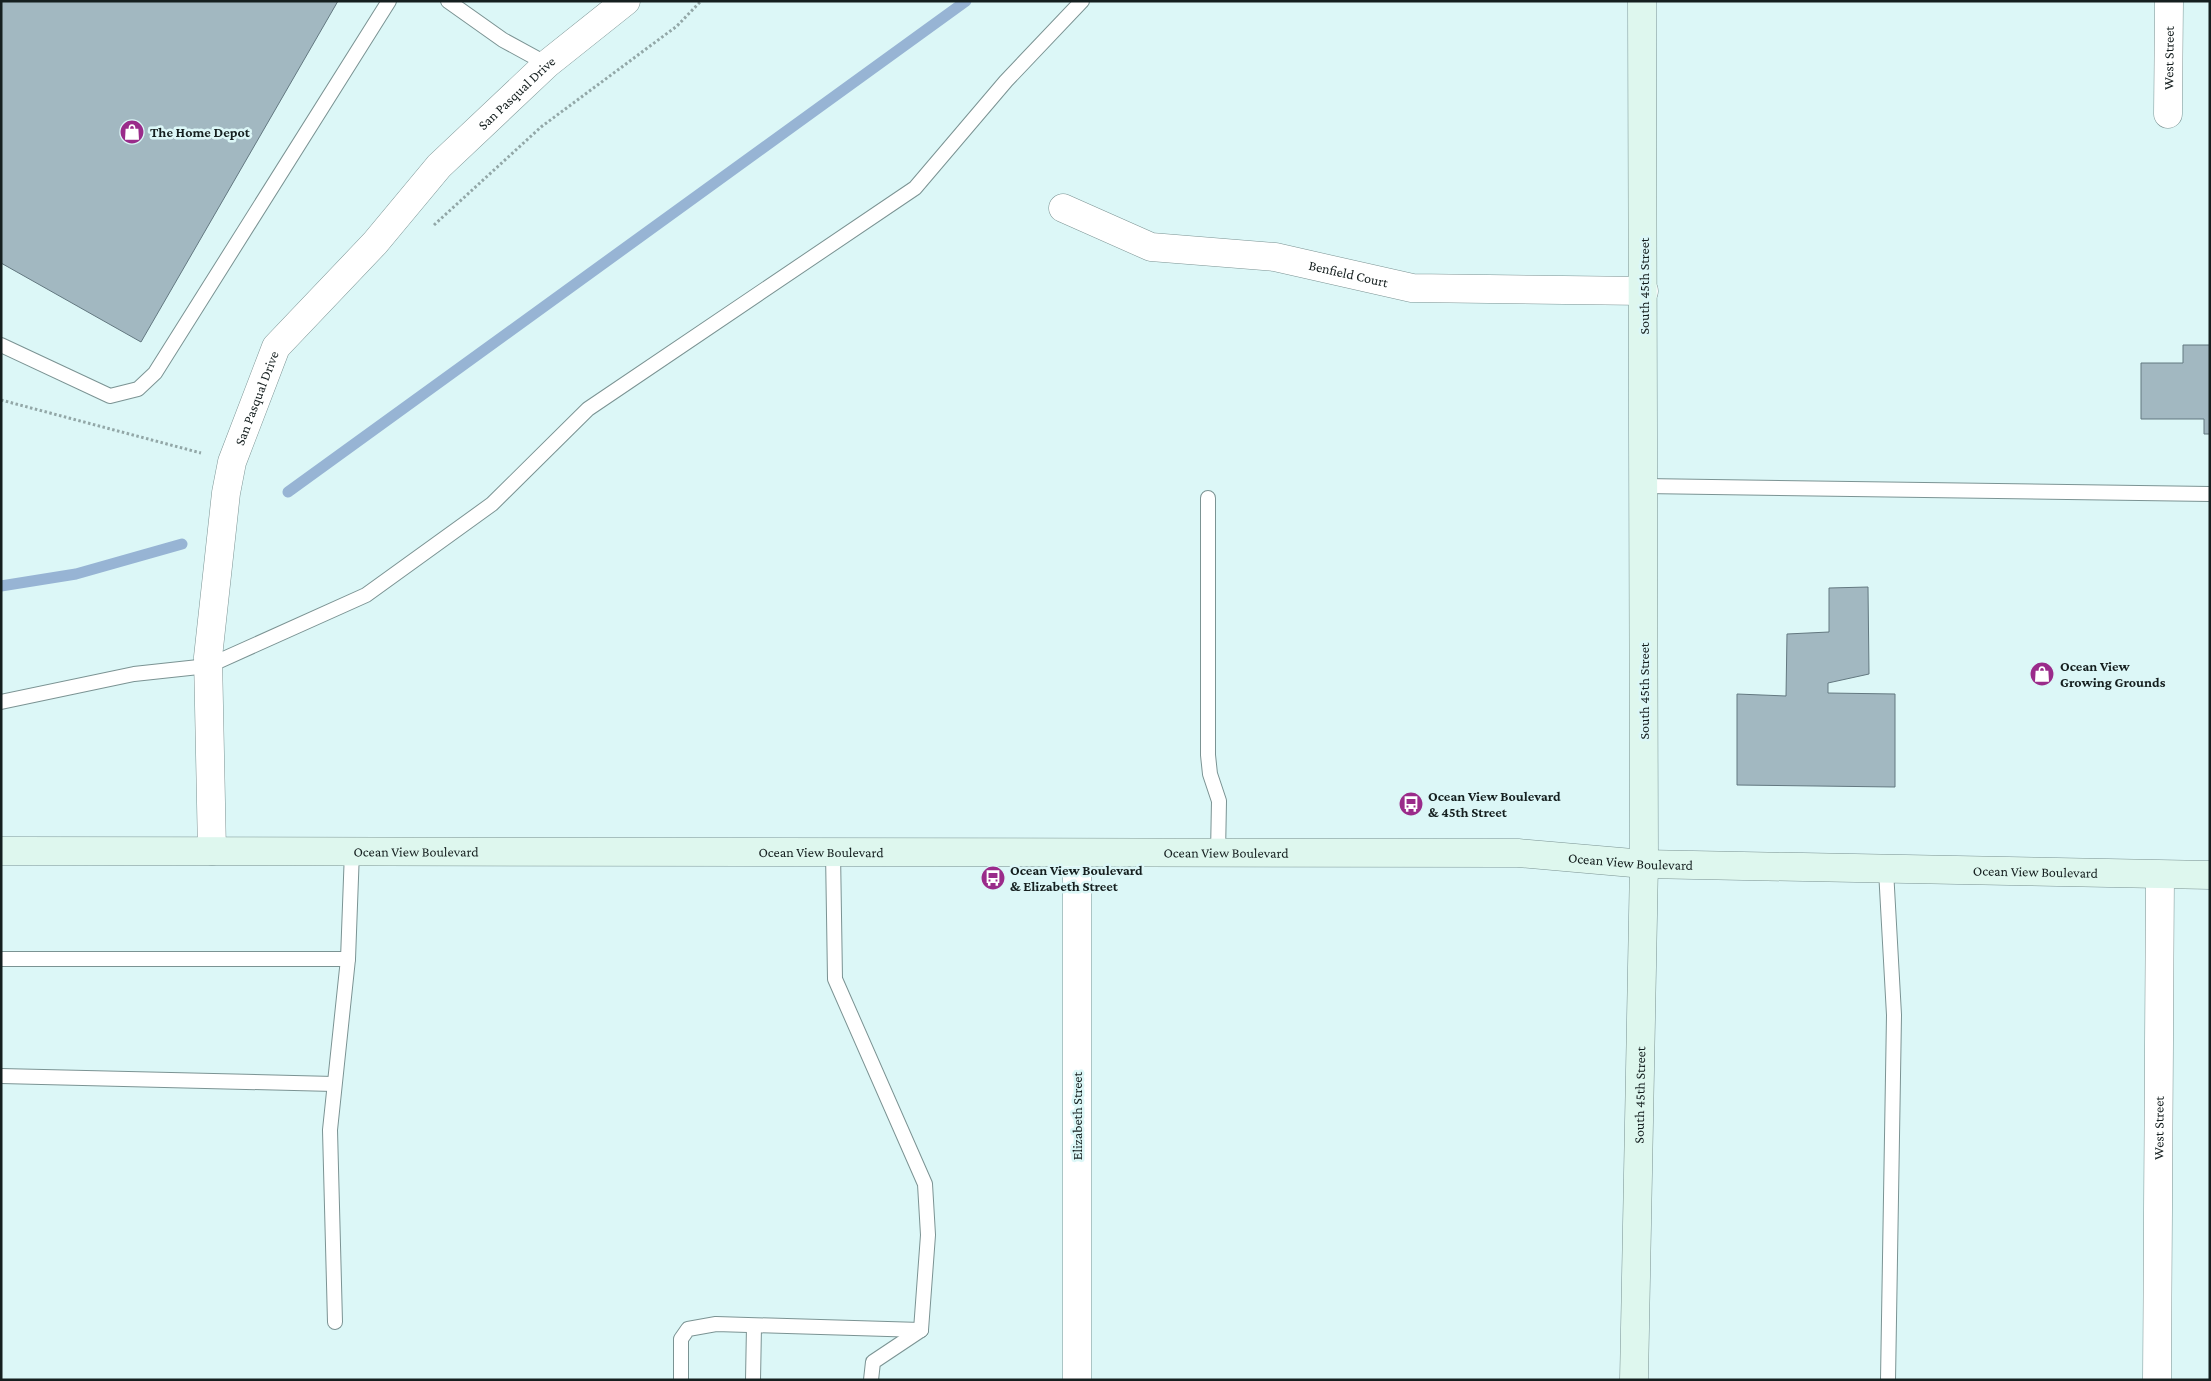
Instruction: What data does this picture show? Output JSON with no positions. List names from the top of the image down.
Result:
{
  "streets": {
    "main road": ["South 45th Street", "Ocean View Boulevard"],
    "street": [
      "West Street",
      "San Pasqual Drive",
      "Benfield Court",
      "Elizabeth Street"
    ]
  },
  "crossings": [
    ["West Street", "Ocean View Boulevard"],
    ["San Pasqual Drive", "Ocean View Boulevard"],
    ["Benfield Court", "South 45th Street"],
    ["South 45th Street", "Ocean View Boulevard"],
    ["Ocean View Boulevard", "Elizabeth Street"]
  ],
  "places": {
    "shop": ["The Home Depot", "Ocean View Growing Grounds"],
    "bus stop": ["Ocean View Boulevard & 45th Street", "Ocean View Boulevard & Elizabeth Street"]
  }
}
